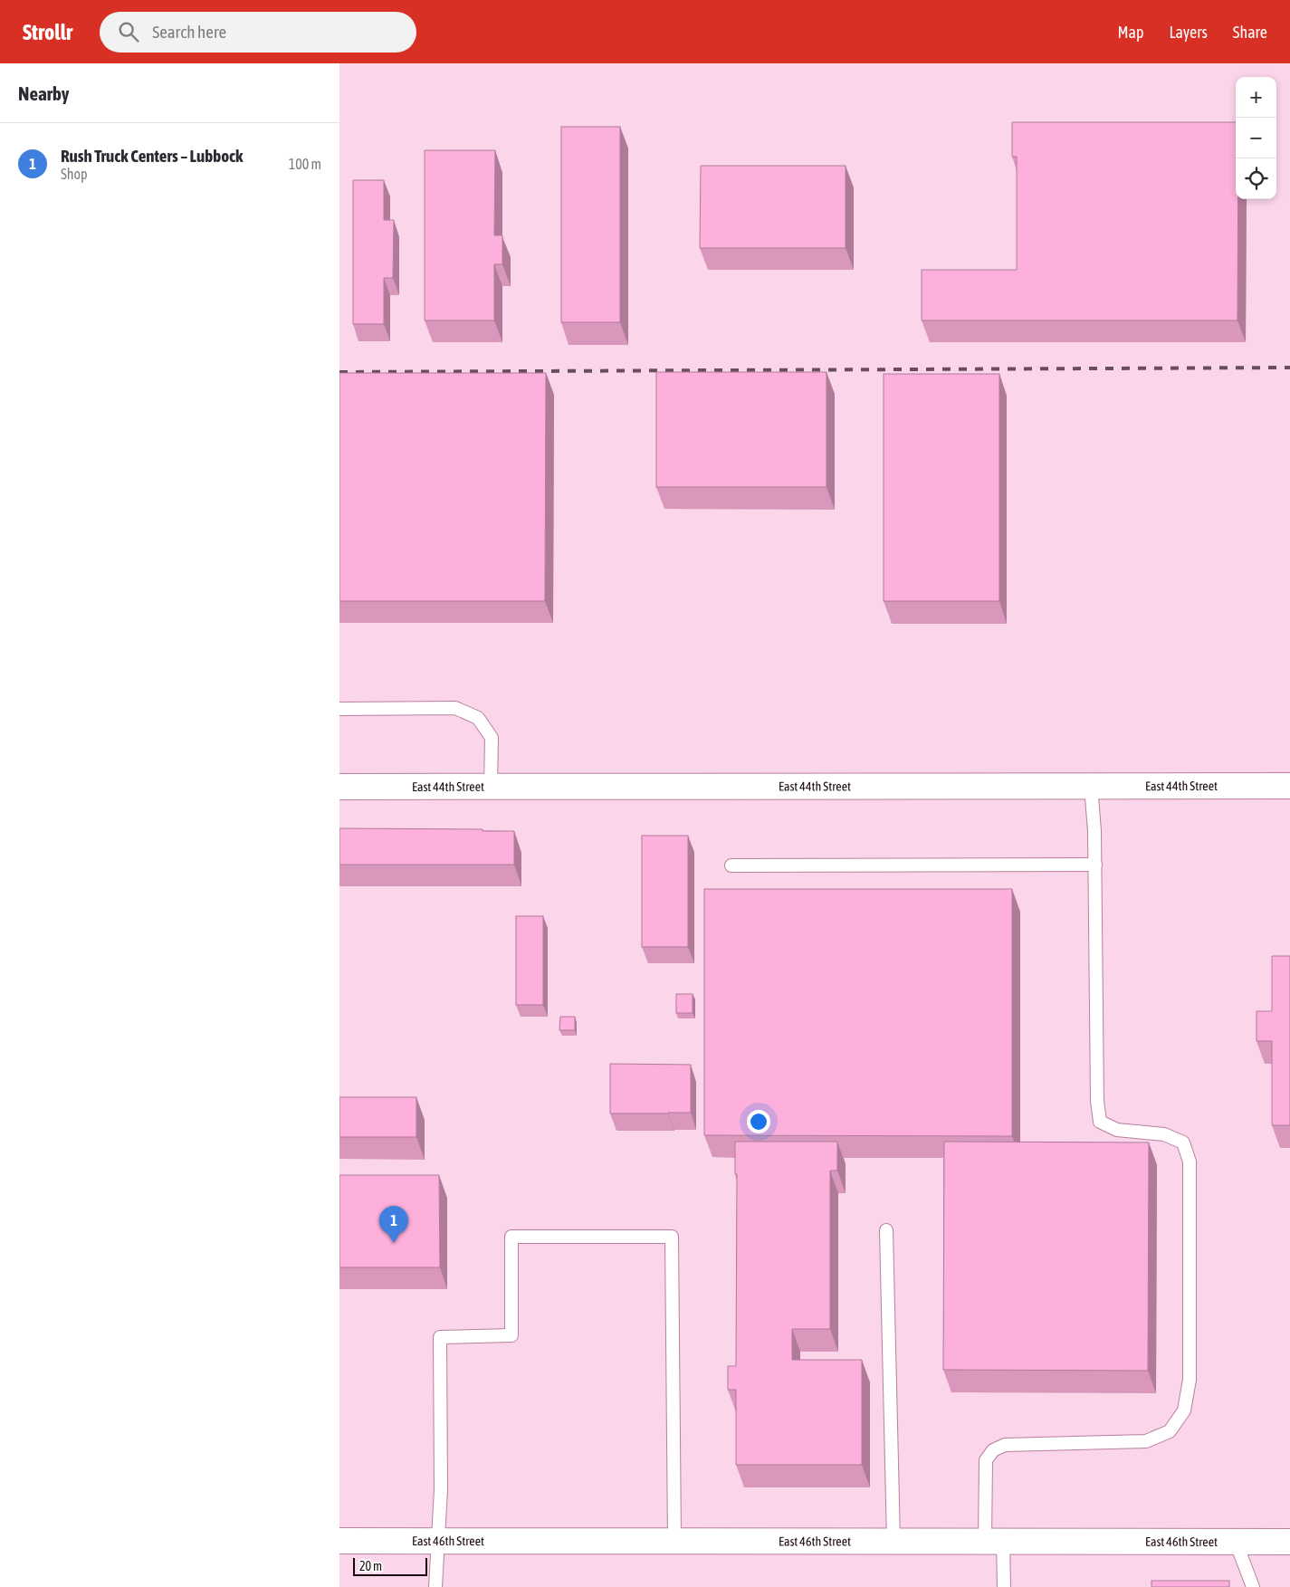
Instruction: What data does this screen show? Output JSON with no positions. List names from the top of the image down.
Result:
{
  "streets": {
    "street": ["East 44th Street", "East 46th Street"]
  },
  "scale_bar": "20 m",
  "page": {
    "header": "Strollr",
    "search": "Search here",
    "nav": ["Map", "Layers", "Share"],
    "heading": "Nearby",
    "map_buttons": ["+", "−"],
    "list": [
      {
        "mark": "1",
        "name": "Rush Truck Centers – Lubbock",
        "note": "Shop",
        "value": "100 m"
      }
    ],
    "pins": "1",
    "scale": "20 m"
  }
}
